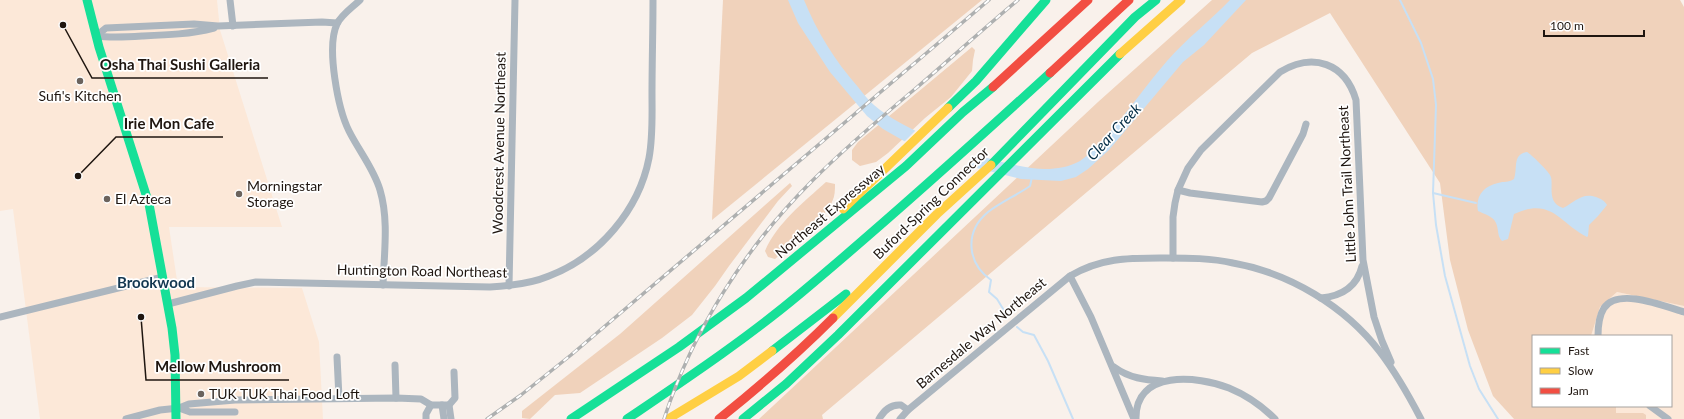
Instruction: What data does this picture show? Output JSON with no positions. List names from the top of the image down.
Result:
{
  "streets": {
    "highway": ["Buford-Spring Connector", "Northeast Expressway"],
    "street": [
      "Woodcrest Avenue Northeast",
      "Little John Trail Northeast",
      "Huntington Road Northeast",
      "Barnesdale Way Northeast"
    ]
  },
  "crossings": [
    ["Woodcrest Avenue Northeast", "Huntington Road Northeast"],
    ["Little John Trail Northeast", "Barnesdale Way Northeast"]
  ],
  "districts": ["Brookwood"],
  "water": ["Clear Creek"],
  "places": [
    "Osha Thai Sushi Galleria",
    "Sufi's Kitchen",
    "Irie Mon Cafe",
    "Morningstar Storage",
    "El Azteca",
    "Mellow Mushroom",
    "TUK TUK Thai Food Loft"
  ],
  "legend": ["Fast", "Slow", "Jam"],
  "scale_bar": "100 m"
}
